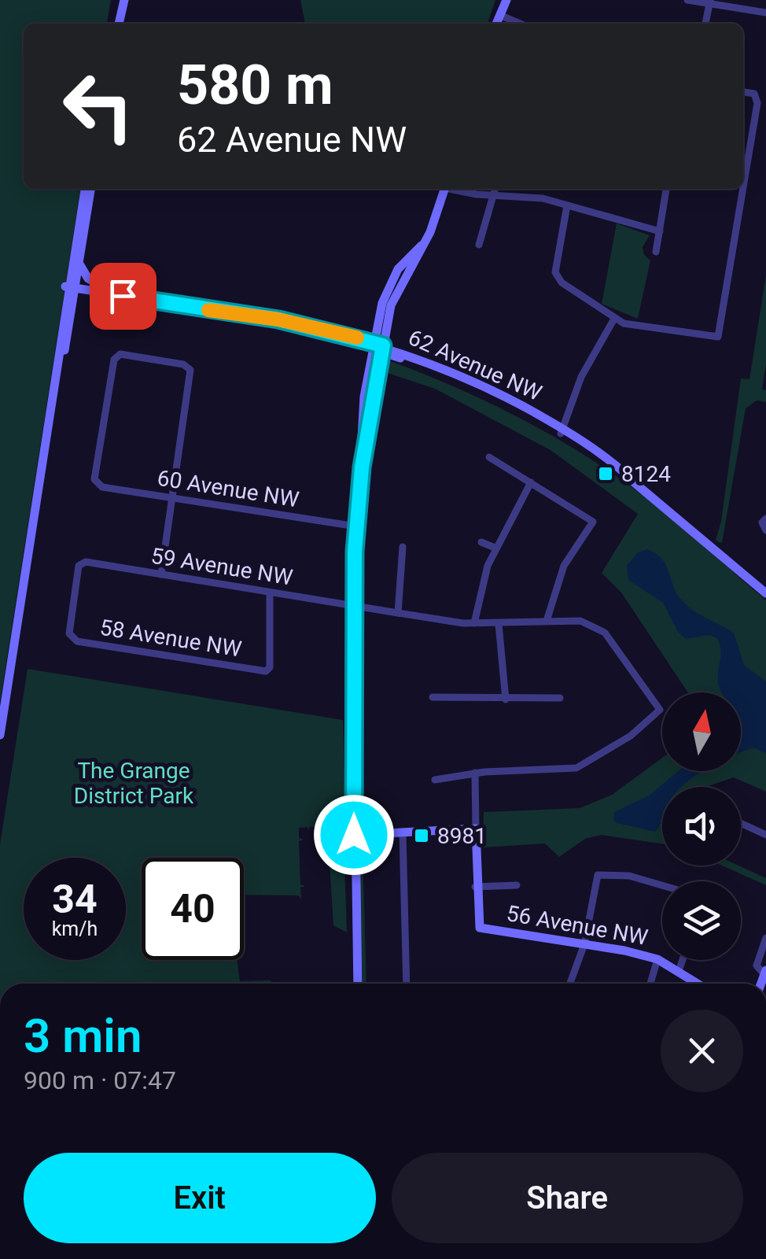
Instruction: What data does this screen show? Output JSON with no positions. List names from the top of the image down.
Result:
{
  "streets": {
    "main road": ["62 Avenue NW", "56 Avenue NW"],
    "street": ["60 Avenue NW", "59 Avenue NW", "58 Avenue NW"]
  },
  "crossings": [
    ["59 Avenue NW", "58 Avenue NW"]
  ],
  "parks": ["The Grange District Park"],
  "places": {
    "transit": ["8124", "8981"]
  },
  "north": "top",
  "page": {
    "turn": ["580 m", "62 Avenue NW"],
    "speed": "34 km/h",
    "limit": "40",
    "heading": ["3 min", "900 m · 07:47"],
    "buttons": ["Exit", "Share"]
  }
}
